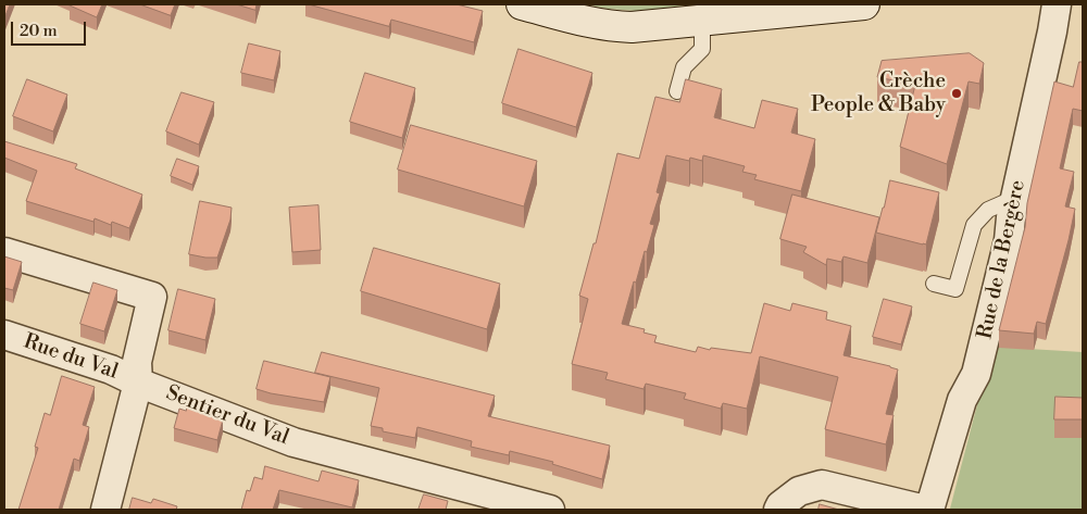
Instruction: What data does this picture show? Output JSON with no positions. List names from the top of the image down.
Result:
{
  "streets": {
    "street": ["Rue de la Bergère", "Rue du Val", "Sentier du Val"]
  },
  "crossings": [
    ["Rue du Val", "Sentier du Val"]
  ],
  "places": ["Crèche People & Baby"],
  "scale_bar": "20 m"
}
